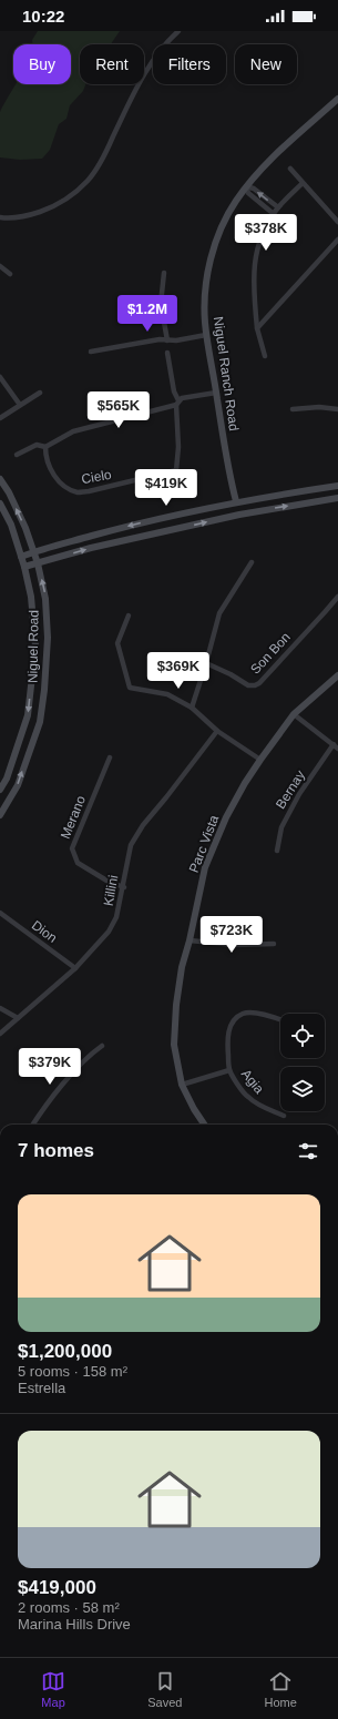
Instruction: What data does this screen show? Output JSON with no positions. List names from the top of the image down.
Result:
{
  "streets": {
    "street": [
      "Niguel Ranch Road",
      "Cielo",
      "Niguel Road",
      "Son Bon",
      "Bernay",
      "Merano",
      "Parc Vista",
      "Killini",
      "Dion",
      "Agia"
    ]
  },
  "crossings": [
    ["Merano", "Killini"],
    ["Parc Vista", "Agia"],
    ["Killini", "Dion"]
  ],
  "page": {
    "status": "10:22",
    "chip": [
      "Buy",
      "Rent",
      "Filters",
      "New"
    ],
    "price": [
      "$378K",
      "$1.2M",
      "$565K",
      "$419K",
      "$369K",
      "$723K",
      "$379K"
    ],
    "heading": "7 homes",
    "list": [
      {
        "name": "$1,200,000",
        "note": "5 rooms · 158 m² · Estrella"
      },
      {
        "name": "$419,000",
        "note": "2 rooms · 58 m² · Marina Hills Drive"
      }
    ],
    "tabs": ["Map", "Saved", "Home"]
  }
}
